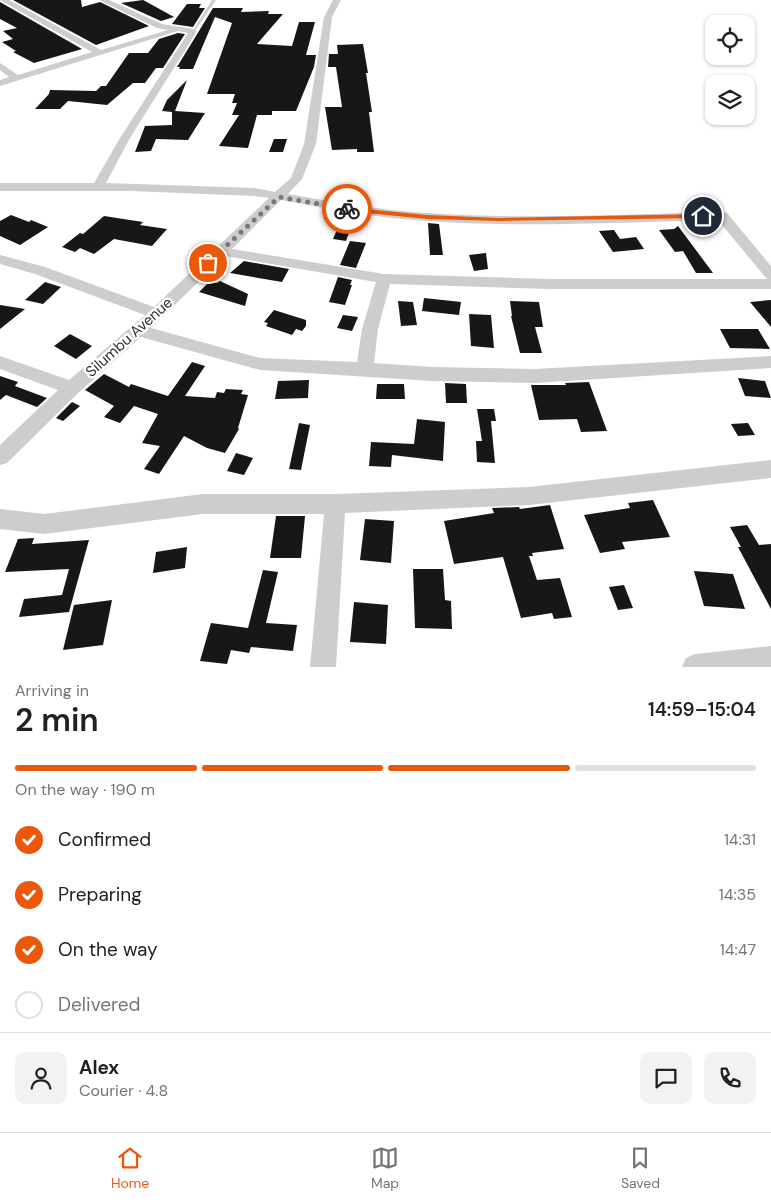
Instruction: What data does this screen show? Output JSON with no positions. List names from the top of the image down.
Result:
{
  "streets": {
    "street": ["Silumbu Avenue"]
  },
  "page": {
    "heading": ["2 min", "Arriving in", "14:59–15:04"],
    "panel": ["Alex", "Courier · 4.8"],
    "bar": "On the way · 190 m",
    "list": [
      ["Confirmed", "14:31"],
      ["Preparing", "14:35"],
      ["On the way", "14:47"],
      "Delivered"
    ],
    "tabs": ["Home", "Map", "Saved"]
  }
}
